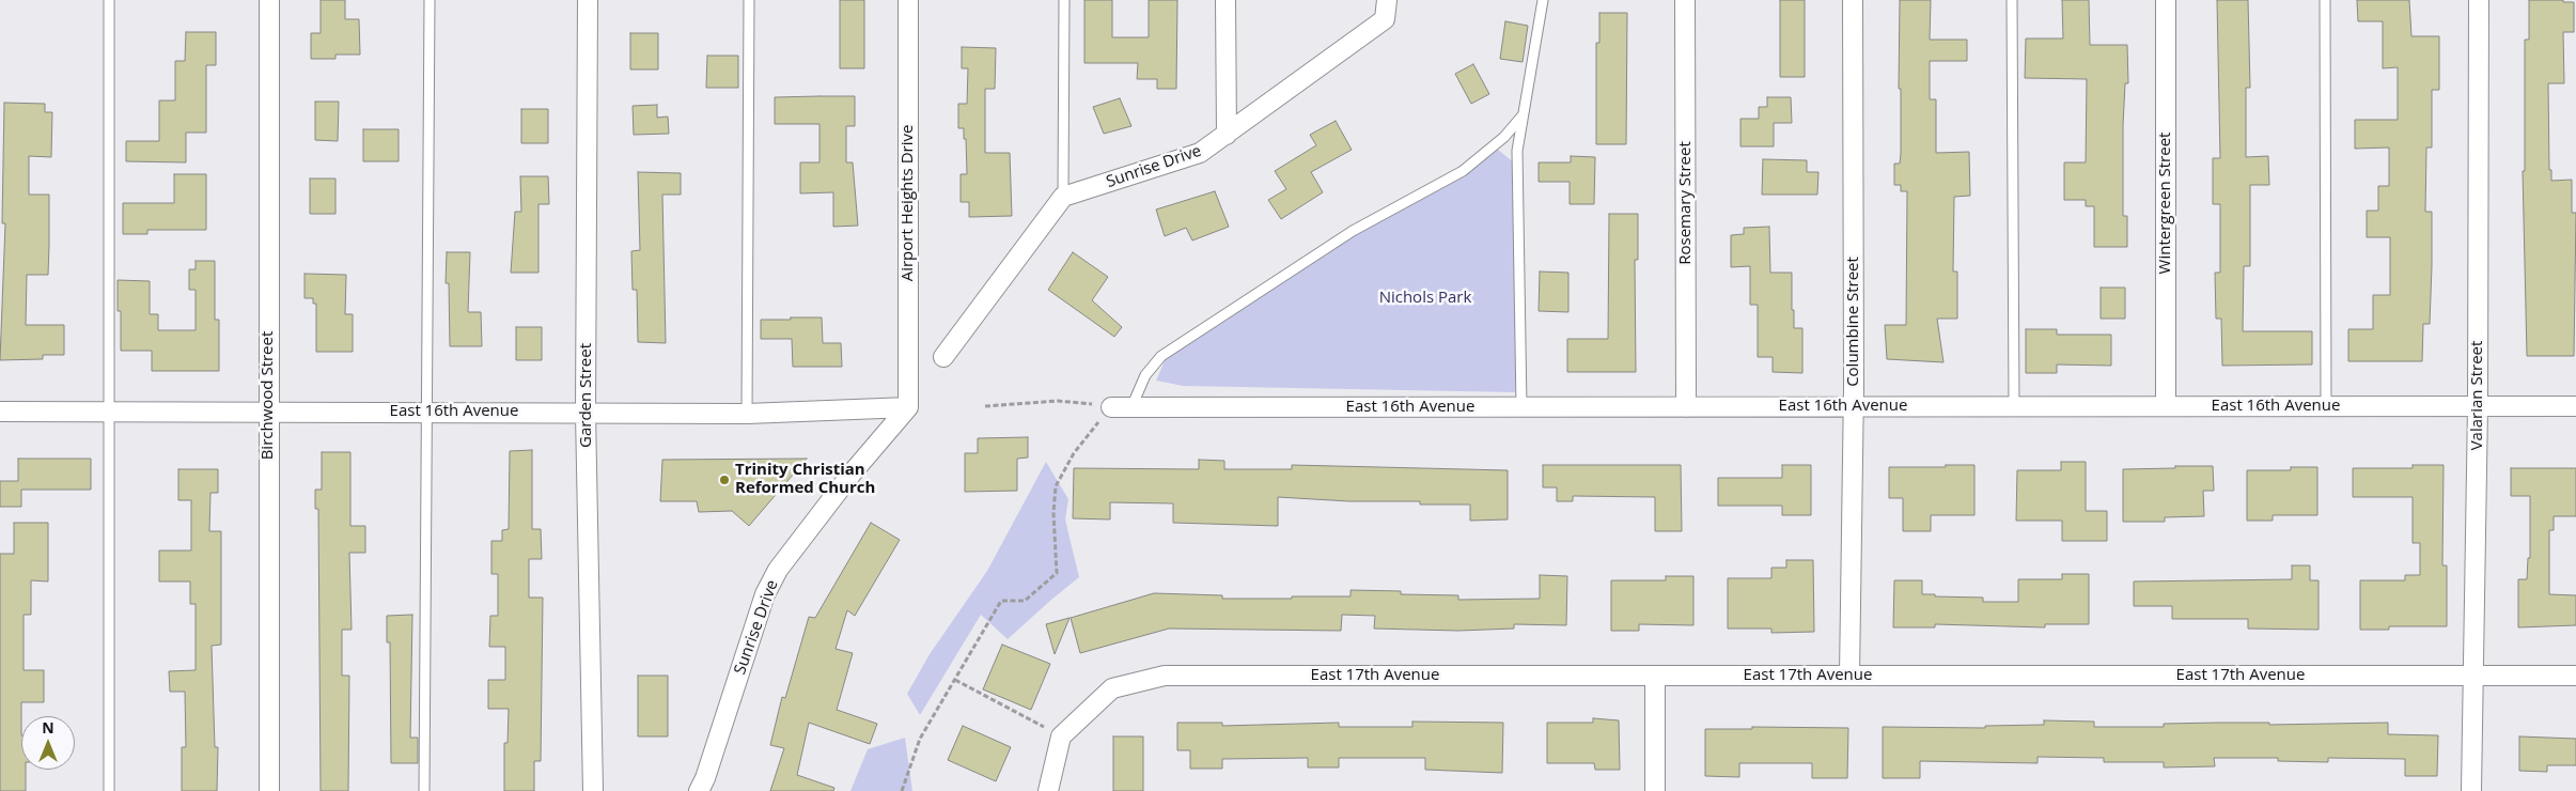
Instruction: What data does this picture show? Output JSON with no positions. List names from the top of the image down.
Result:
{
  "streets": {
    "street": [
      "Sunrise Drive",
      "Airport Heights Drive",
      "Rosemary Street",
      "Wintergreen Street",
      "Columbine Street",
      "Birchwood Street",
      "Garden Street",
      "Valarian Street",
      "East 16th Avenue",
      "East 17th Avenue"
    ]
  },
  "crossings": [
    ["Sunrise Drive", "Airport Heights Drive"],
    ["Sunrise Drive", "East 16th Avenue"],
    ["Airport Heights Drive", "East 16th Avenue"],
    ["Rosemary Street", "East 16th Avenue"],
    ["Wintergreen Street", "East 16th Avenue"],
    ["Columbine Street", "East 16th Avenue"],
    ["Columbine Street", "East 17th Avenue"],
    ["Birchwood Street", "East 16th Avenue"],
    ["Garden Street", "East 16th Avenue"],
    ["Valarian Street", "East 16th Avenue"],
    ["Valarian Street", "East 17th Avenue"]
  ],
  "parks": ["Nichols Park"],
  "places": ["Trinity Christian Reformed Church"],
  "north": "top"
}
